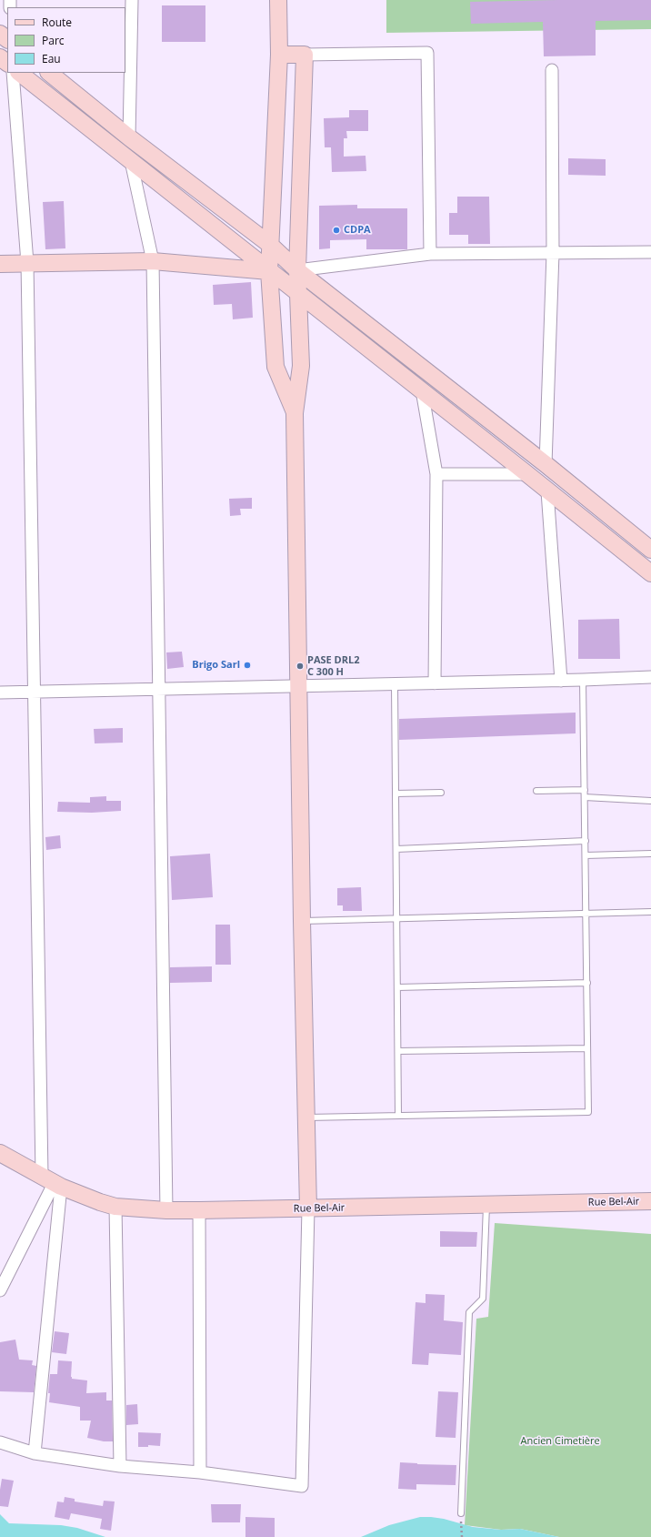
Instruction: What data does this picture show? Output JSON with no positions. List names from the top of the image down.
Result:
{
  "streets": {
    "main road": ["Rue Bel-Air"]
  },
  "parks": ["Ancien Cimetière"],
  "places": ["CDPA", "Brigo Sarl", "PASE DRL2 C 300 H"],
  "legend": ["Route", "Parc", "Eau"]
}
